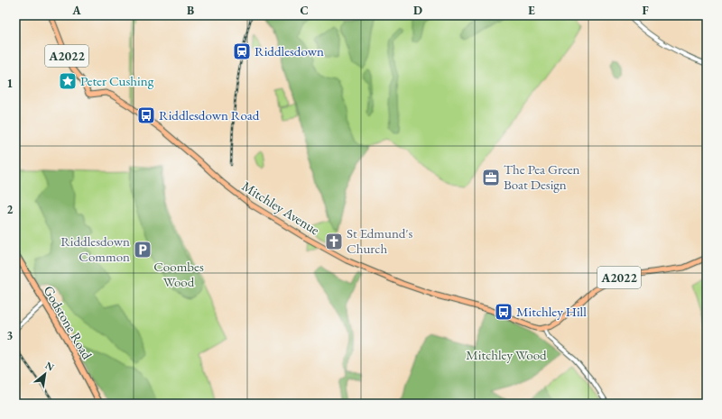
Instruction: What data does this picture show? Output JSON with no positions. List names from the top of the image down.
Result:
{
  "streets": {
    "highway": ["Godstone Road"],
    "main road": ["A2022", "Mitchley Avenue"]
  },
  "crossings": [
    ["A2022", "Mitchley Avenue"]
  ],
  "parks": ["Coombes Wood", "Mitchley Wood"],
  "places": {
    "station": ["Riddlesdown"],
    "place": ["Peter Cushing"],
    "bus stop": ["Riddlesdown Road", "Mitchley Hill"],
    "office": ["The Pea Green Boat Design"],
    "church": ["St Edmund's Church"],
    "parking": ["Riddlesdown Common"]
  },
  "north": "top right",
  "grid": {
    "columns": [
      "A",
      "B",
      "C",
      "D",
      "E",
      "F"
    ],
    "rows": ["1", "2", "3"]
  }
}
